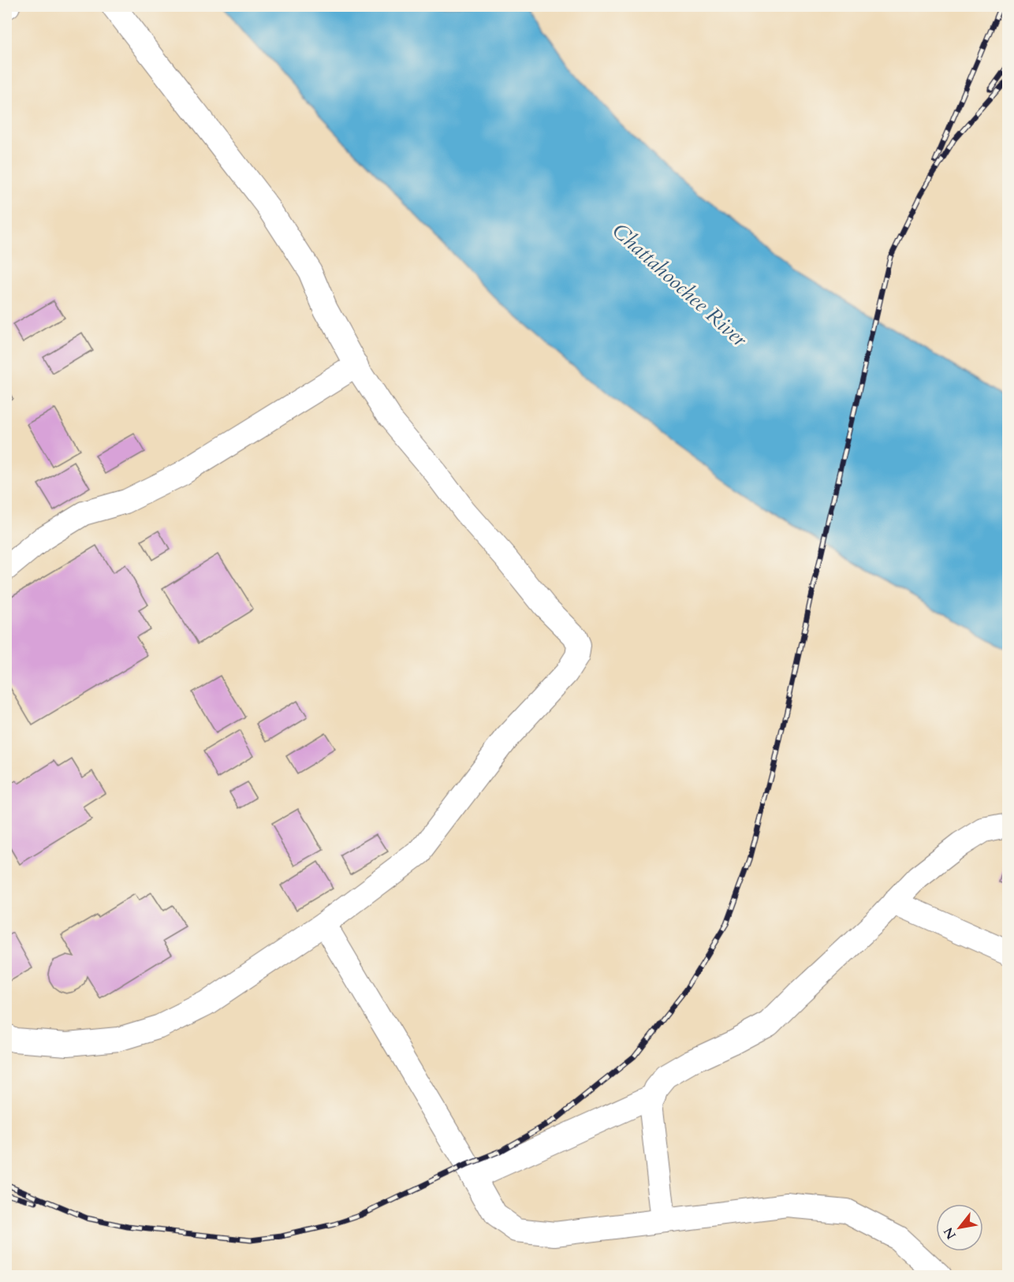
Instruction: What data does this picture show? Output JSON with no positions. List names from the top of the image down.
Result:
{
  "water": ["Chattahoochee River"],
  "north": "bottom left"
}
